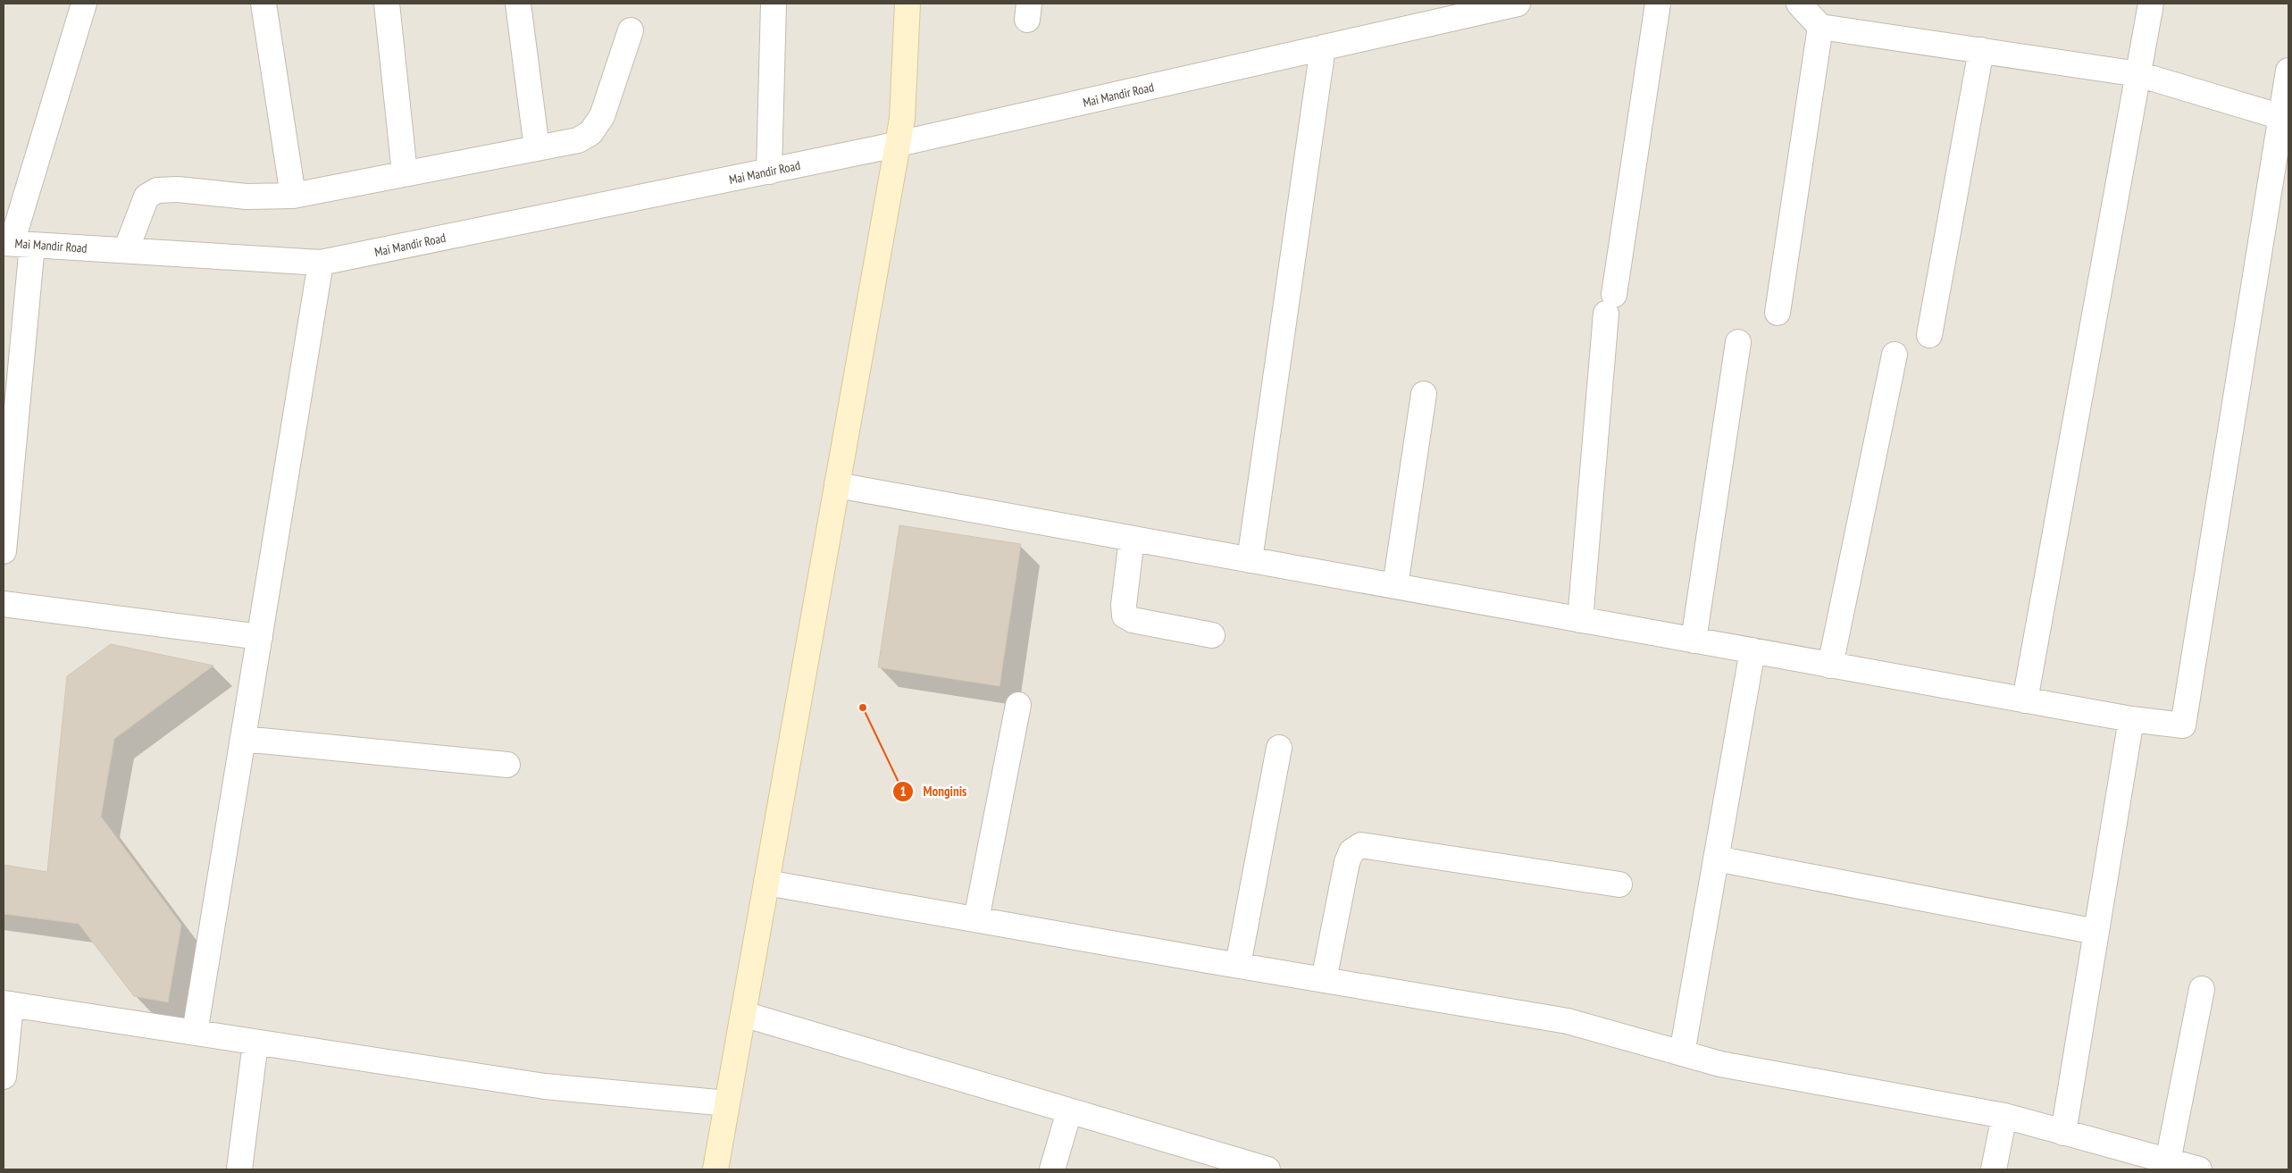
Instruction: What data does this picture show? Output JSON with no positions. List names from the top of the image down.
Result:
{
  "streets": {
    "street": ["Mai Mandir Road"]
  },
  "places": ["Monginis"]
}
